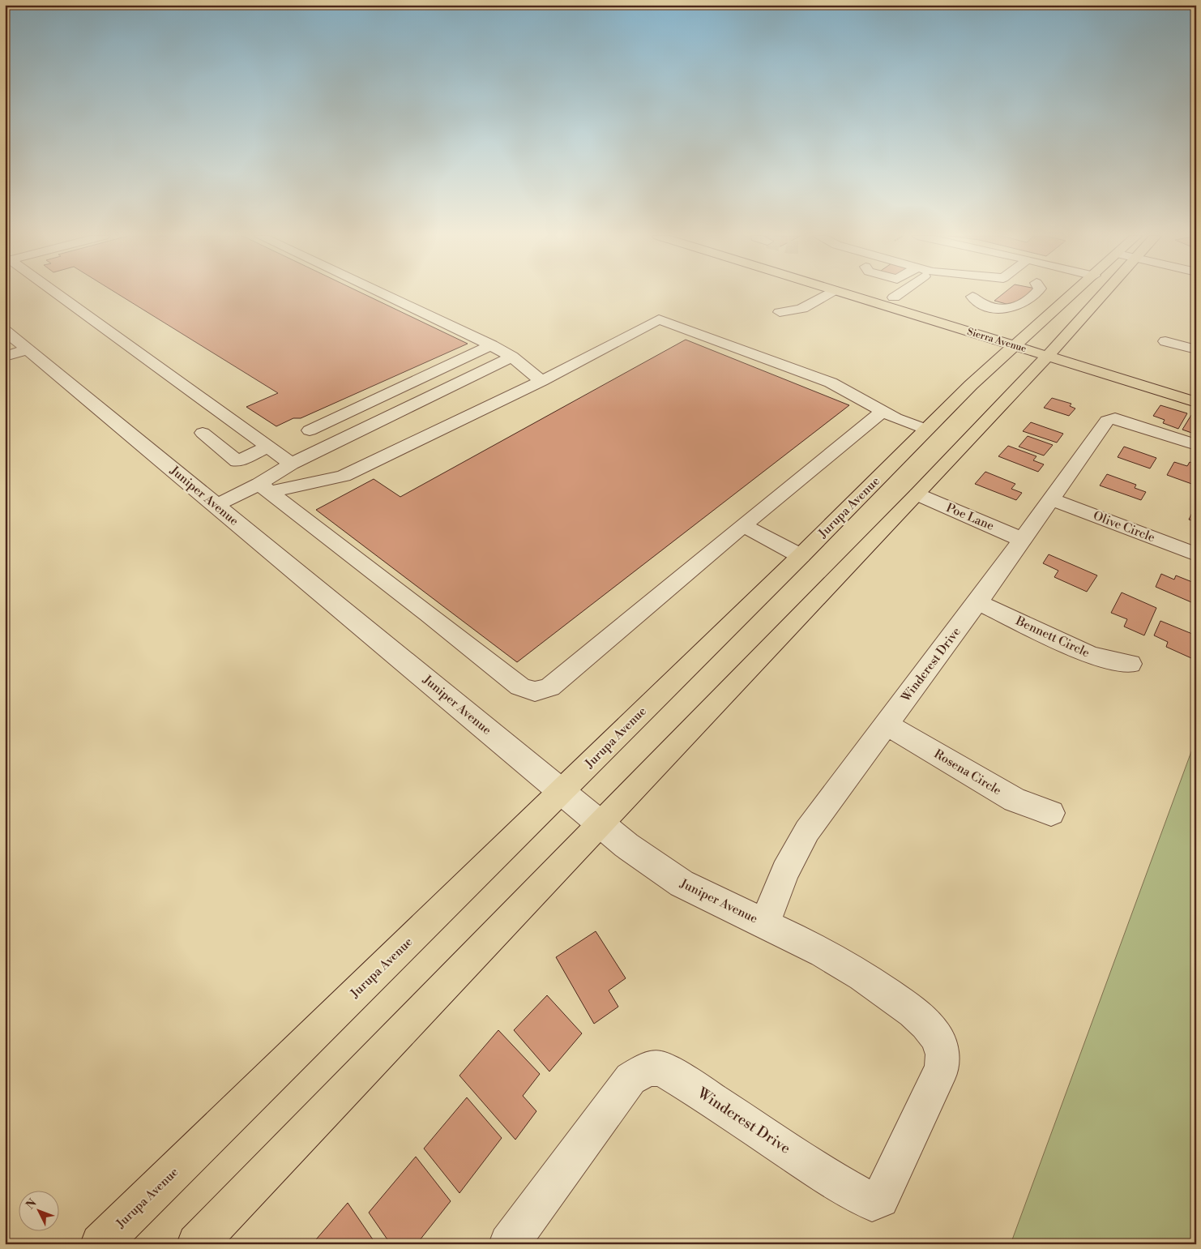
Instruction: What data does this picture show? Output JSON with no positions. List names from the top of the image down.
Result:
{
  "streets": {
    "main road": ["Sierra Avenue", "Jurupa Avenue"],
    "street": [
      "Juniper Avenue",
      "Poe Lane",
      "Olive Circle",
      "Bennett Circle",
      "Windcrest Drive",
      "Rosena Circle"
    ]
  },
  "crossings": [
    ["Sierra Avenue", "Jurupa Avenue"],
    ["Juniper Avenue", "Jurupa Avenue"],
    ["Juniper Avenue", "Windcrest Drive"],
    ["Poe Lane", "Windcrest Drive"],
    ["Olive Circle", "Windcrest Drive"],
    ["Bennett Circle", "Windcrest Drive"],
    ["Windcrest Drive", "Rosena Circle"]
  ],
  "north": "top left"
}
